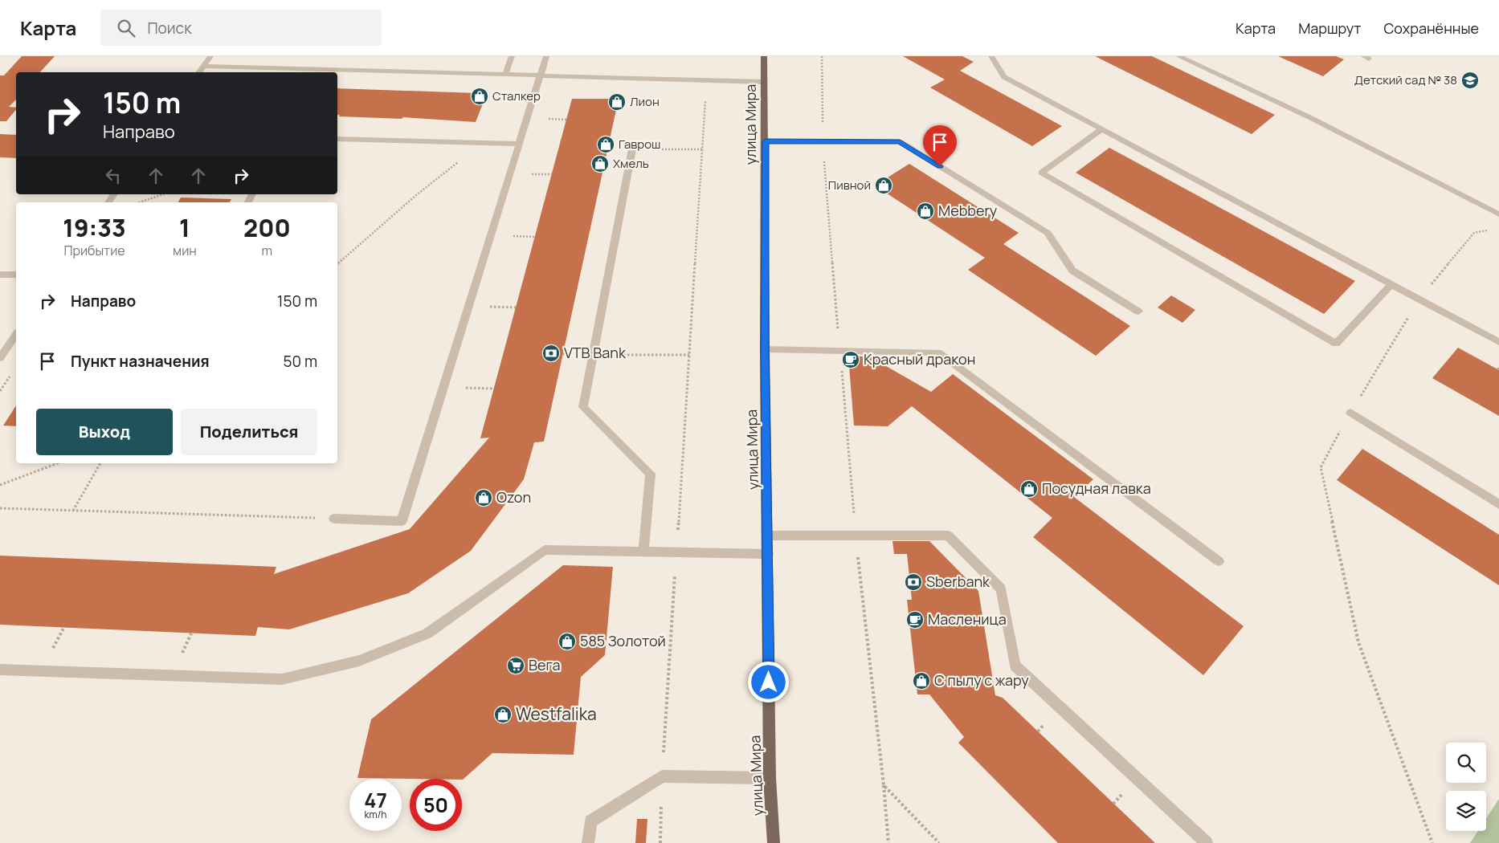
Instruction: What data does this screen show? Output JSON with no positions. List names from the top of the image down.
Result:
{
  "streets": {
    "main road": ["улица Мира"]
  },
  "places": {
    "school or university": ["Детский сад № 38"],
    "shop": [
      "Сталкер",
      "Лион",
      "Гаврош",
      "Хмель",
      "Пивной",
      "Mebbery",
      "Посудная лавка",
      "Ozon",
      "585 Золотой",
      "С пылу с жару",
      "Westfalika"
    ],
    "bank": ["VTB Bank", "Sberbank"],
    "cafe": ["Красный дракон", "Масленица"],
    "supermarket": ["Вега"]
  },
  "page": {
    "header": "Карта",
    "search": "Поиск",
    "nav": ["Карта", "Маршрут", "Сохранённые"],
    "turn": ["150 m", "Направо"],
    "eta": [
      "19:33",
      "Прибытие",
      "1",
      "мин",
      "200",
      "m"
    ],
    "list": [
      {
        "name": "Направо",
        "value": "150 m"
      },
      {
        "name": "Пункт назначения",
        "value": "50 m"
      }
    ],
    "buttons": ["Выход", "Поделиться"],
    "speed": "47 km/h",
    "limit": "50"
  }
}
